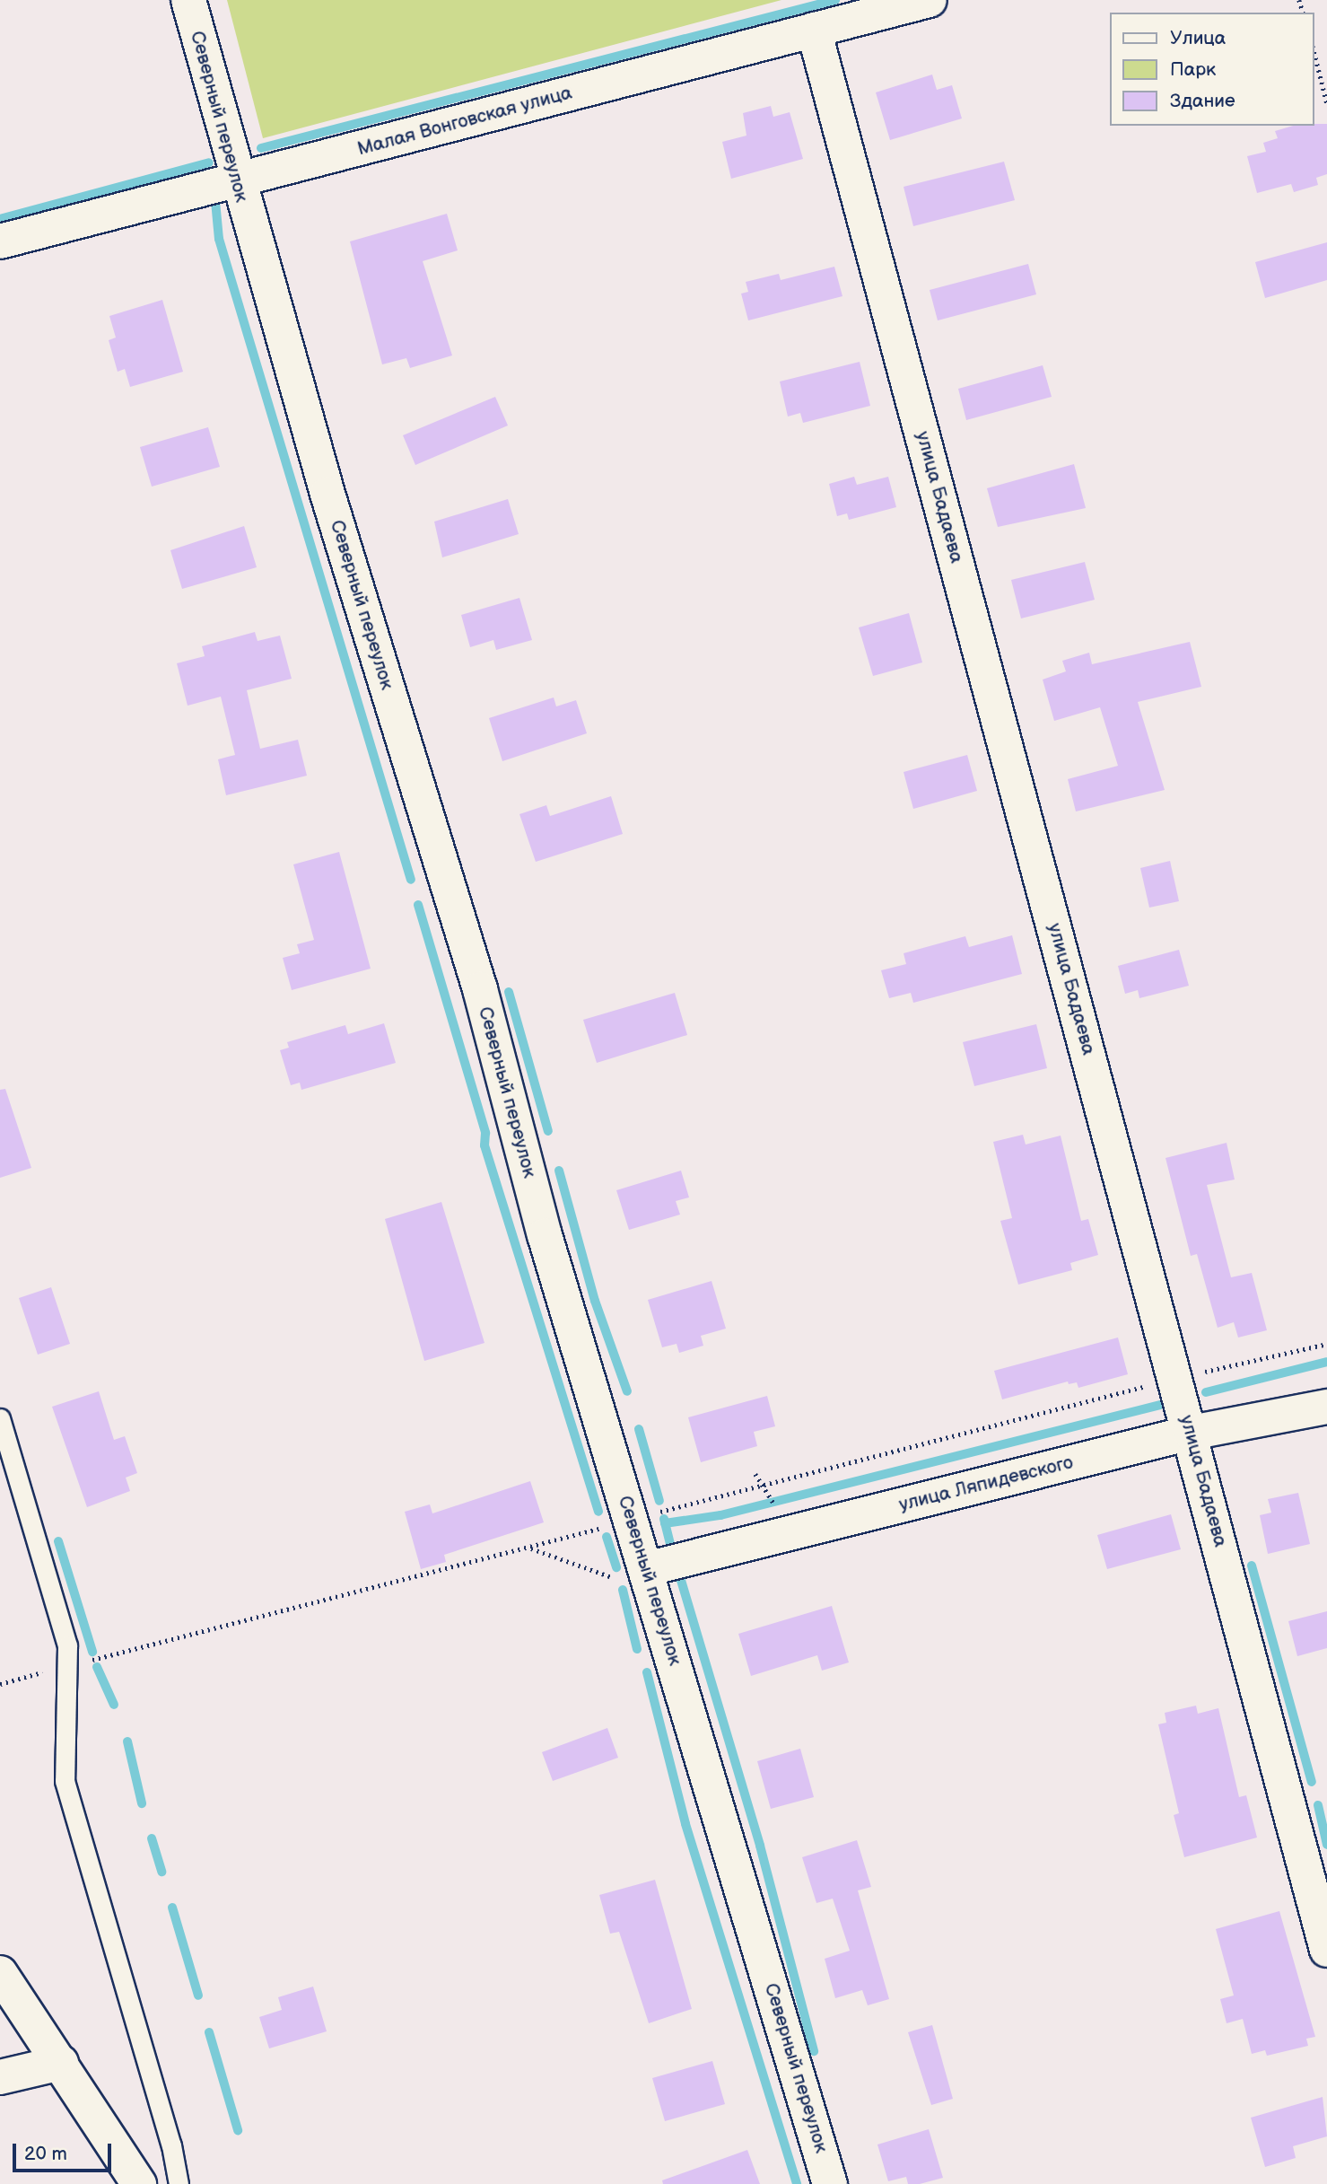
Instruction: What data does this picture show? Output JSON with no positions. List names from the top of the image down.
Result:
{
  "streets": {
    "street": [
      "Северный переулок",
      "Малая Вонговская улица",
      "улица Бадаева",
      "улица Ляпидевского"
    ]
  },
  "crossings": [
    ["Северный переулок", "Малая Вонговская улица"],
    ["Северный переулок", "улица Ляпидевского"],
    ["Малая Вонговская улица", "улица Бадаева"],
    ["улица Бадаева", "улица Ляпидевского"]
  ],
  "legend": ["Улица", "Парк", "Здание"],
  "scale_bar": "20 m"
}
